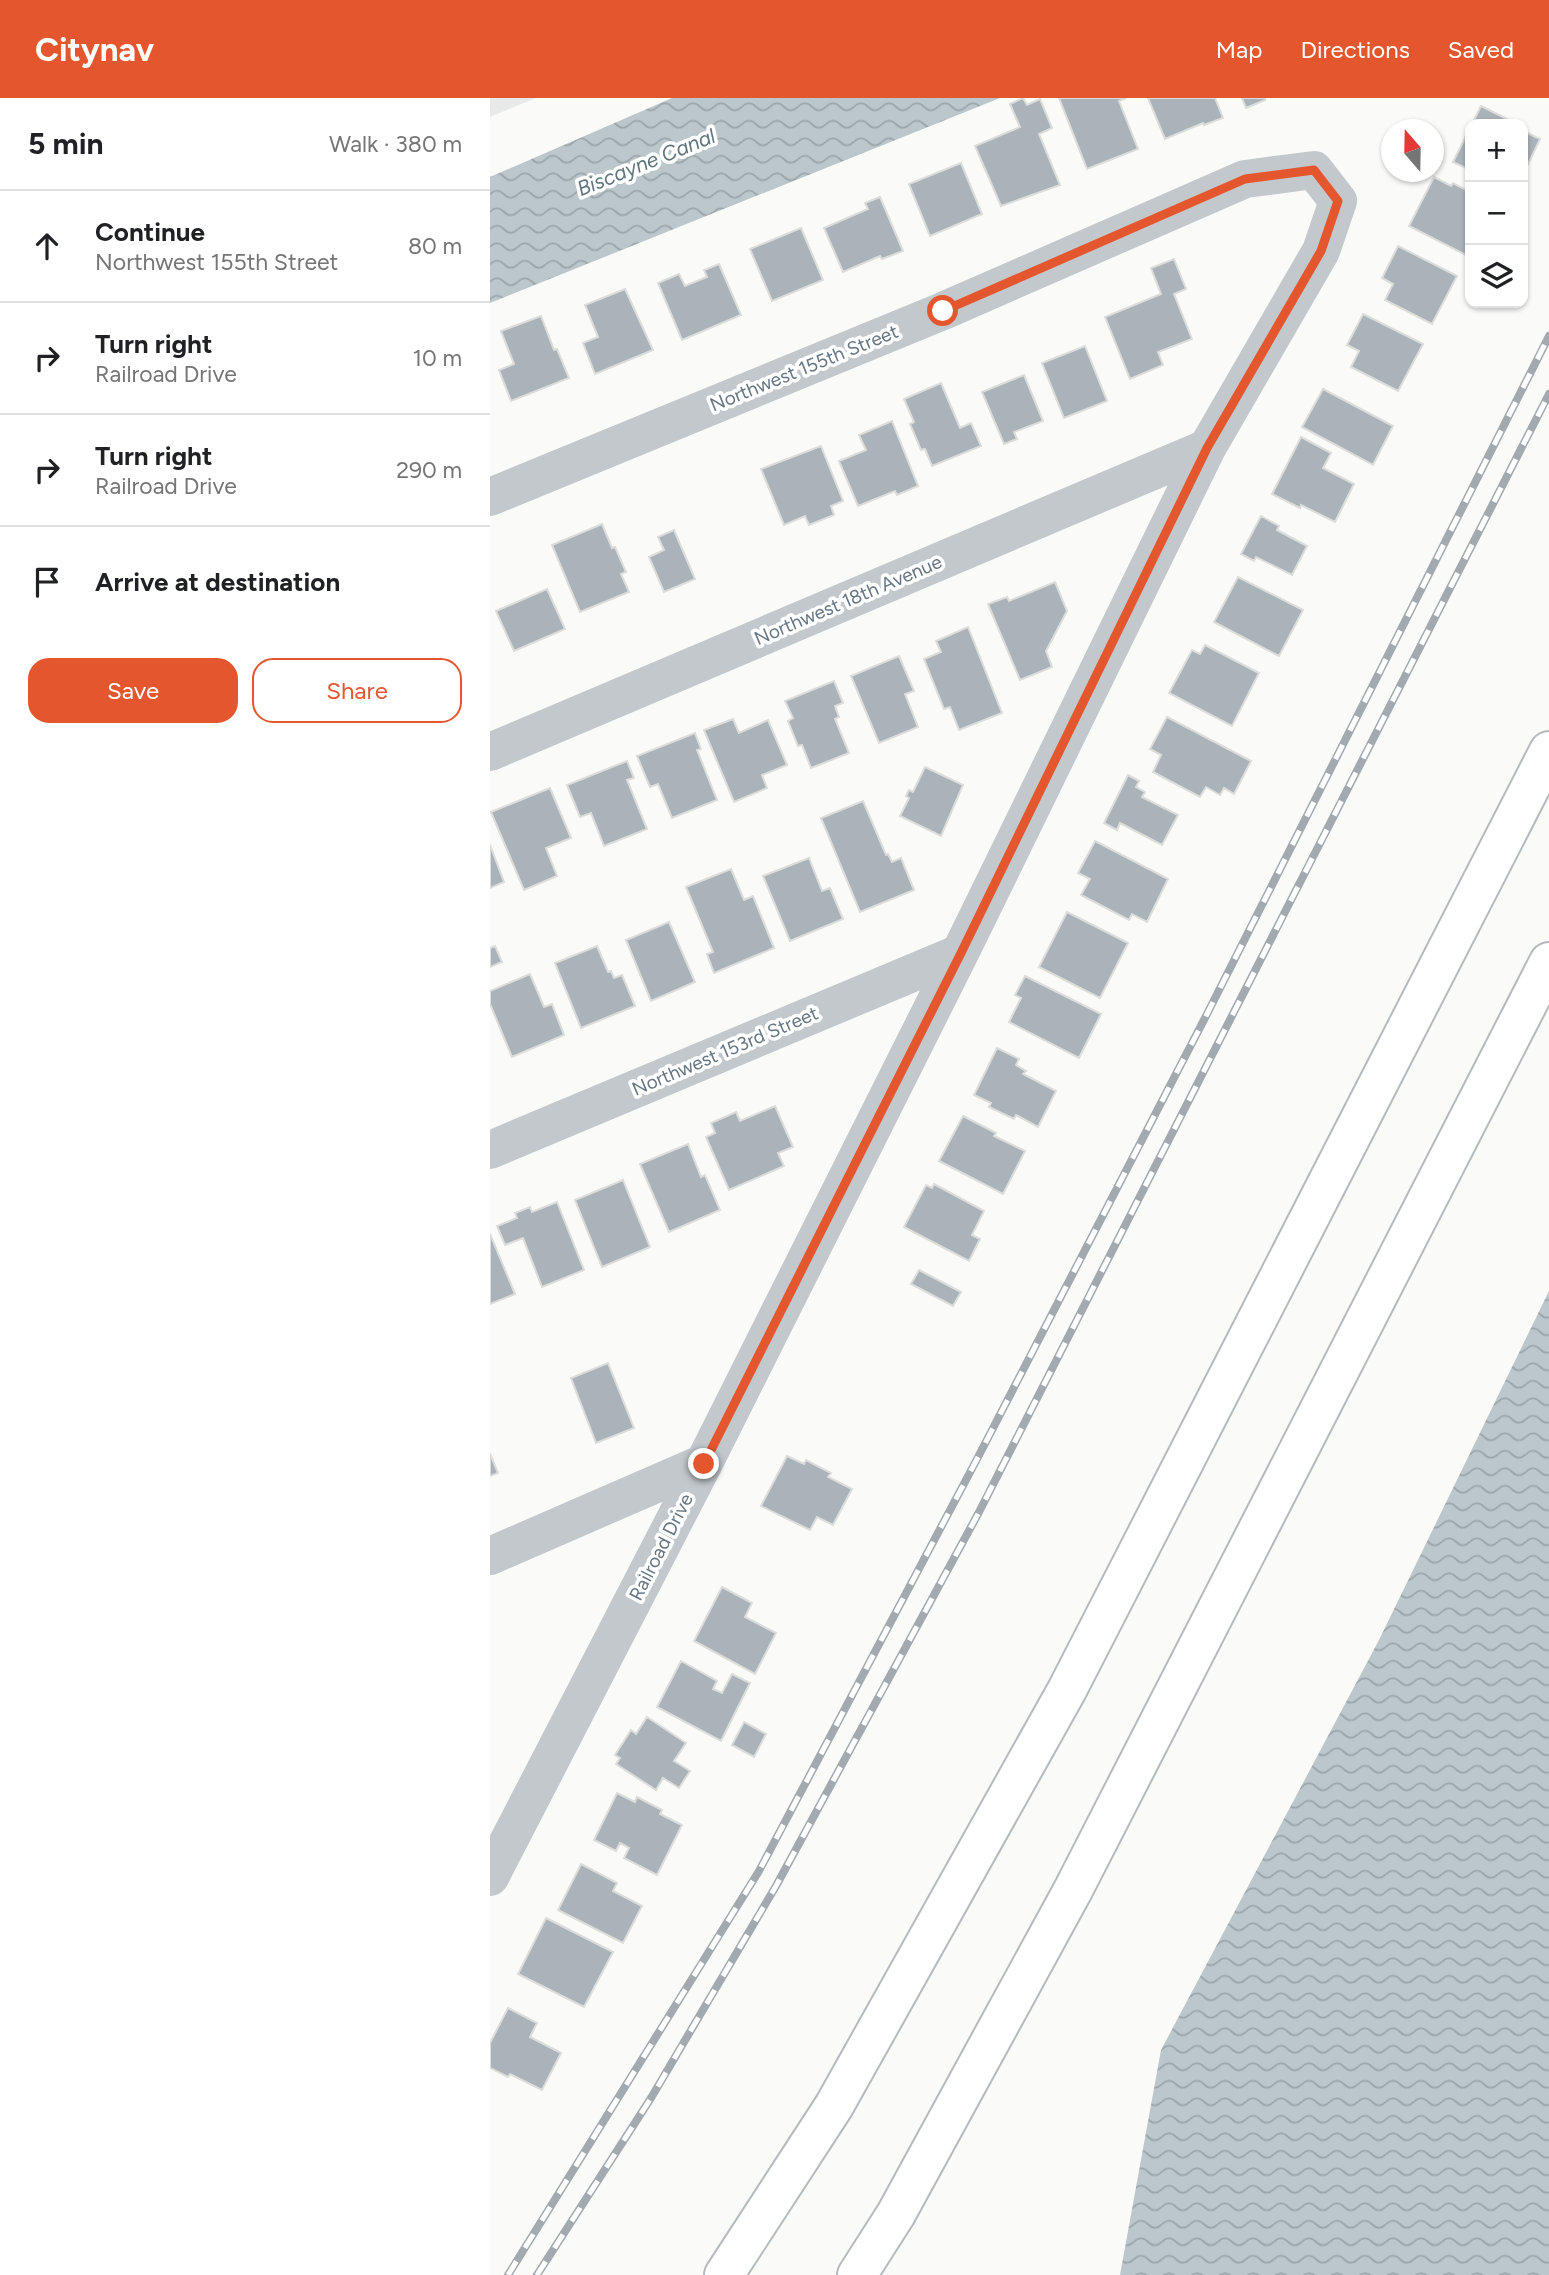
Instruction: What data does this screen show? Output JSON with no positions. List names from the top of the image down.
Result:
{
  "streets": {
    "street": [
      "Northwest 155th Street",
      "Northwest 18th Avenue",
      "Northwest 153rd Street",
      "Railroad Drive"
    ]
  },
  "crossings": [
    ["Northwest 155th Street", "Railroad Drive"],
    ["Northwest 18th Avenue", "Railroad Drive"],
    ["Northwest 153rd Street", "Railroad Drive"]
  ],
  "water": ["Biscayne Canal"],
  "north": "top",
  "page": {
    "header": "Citynav",
    "nav": ["Map", "Directions", "Saved"],
    "heading": ["5 min", "Walk · 380 m"],
    "map_buttons": ["+", "−"],
    "list": [
      ["Continue", "Northwest 155th Street", "80 m"],
      ["Turn right", "Railroad Drive", "10 m"],
      ["Turn right", "Railroad Drive", "290 m"],
      "Arrive at destination"
    ],
    "buttons": ["Save", "Share"]
  }
}
